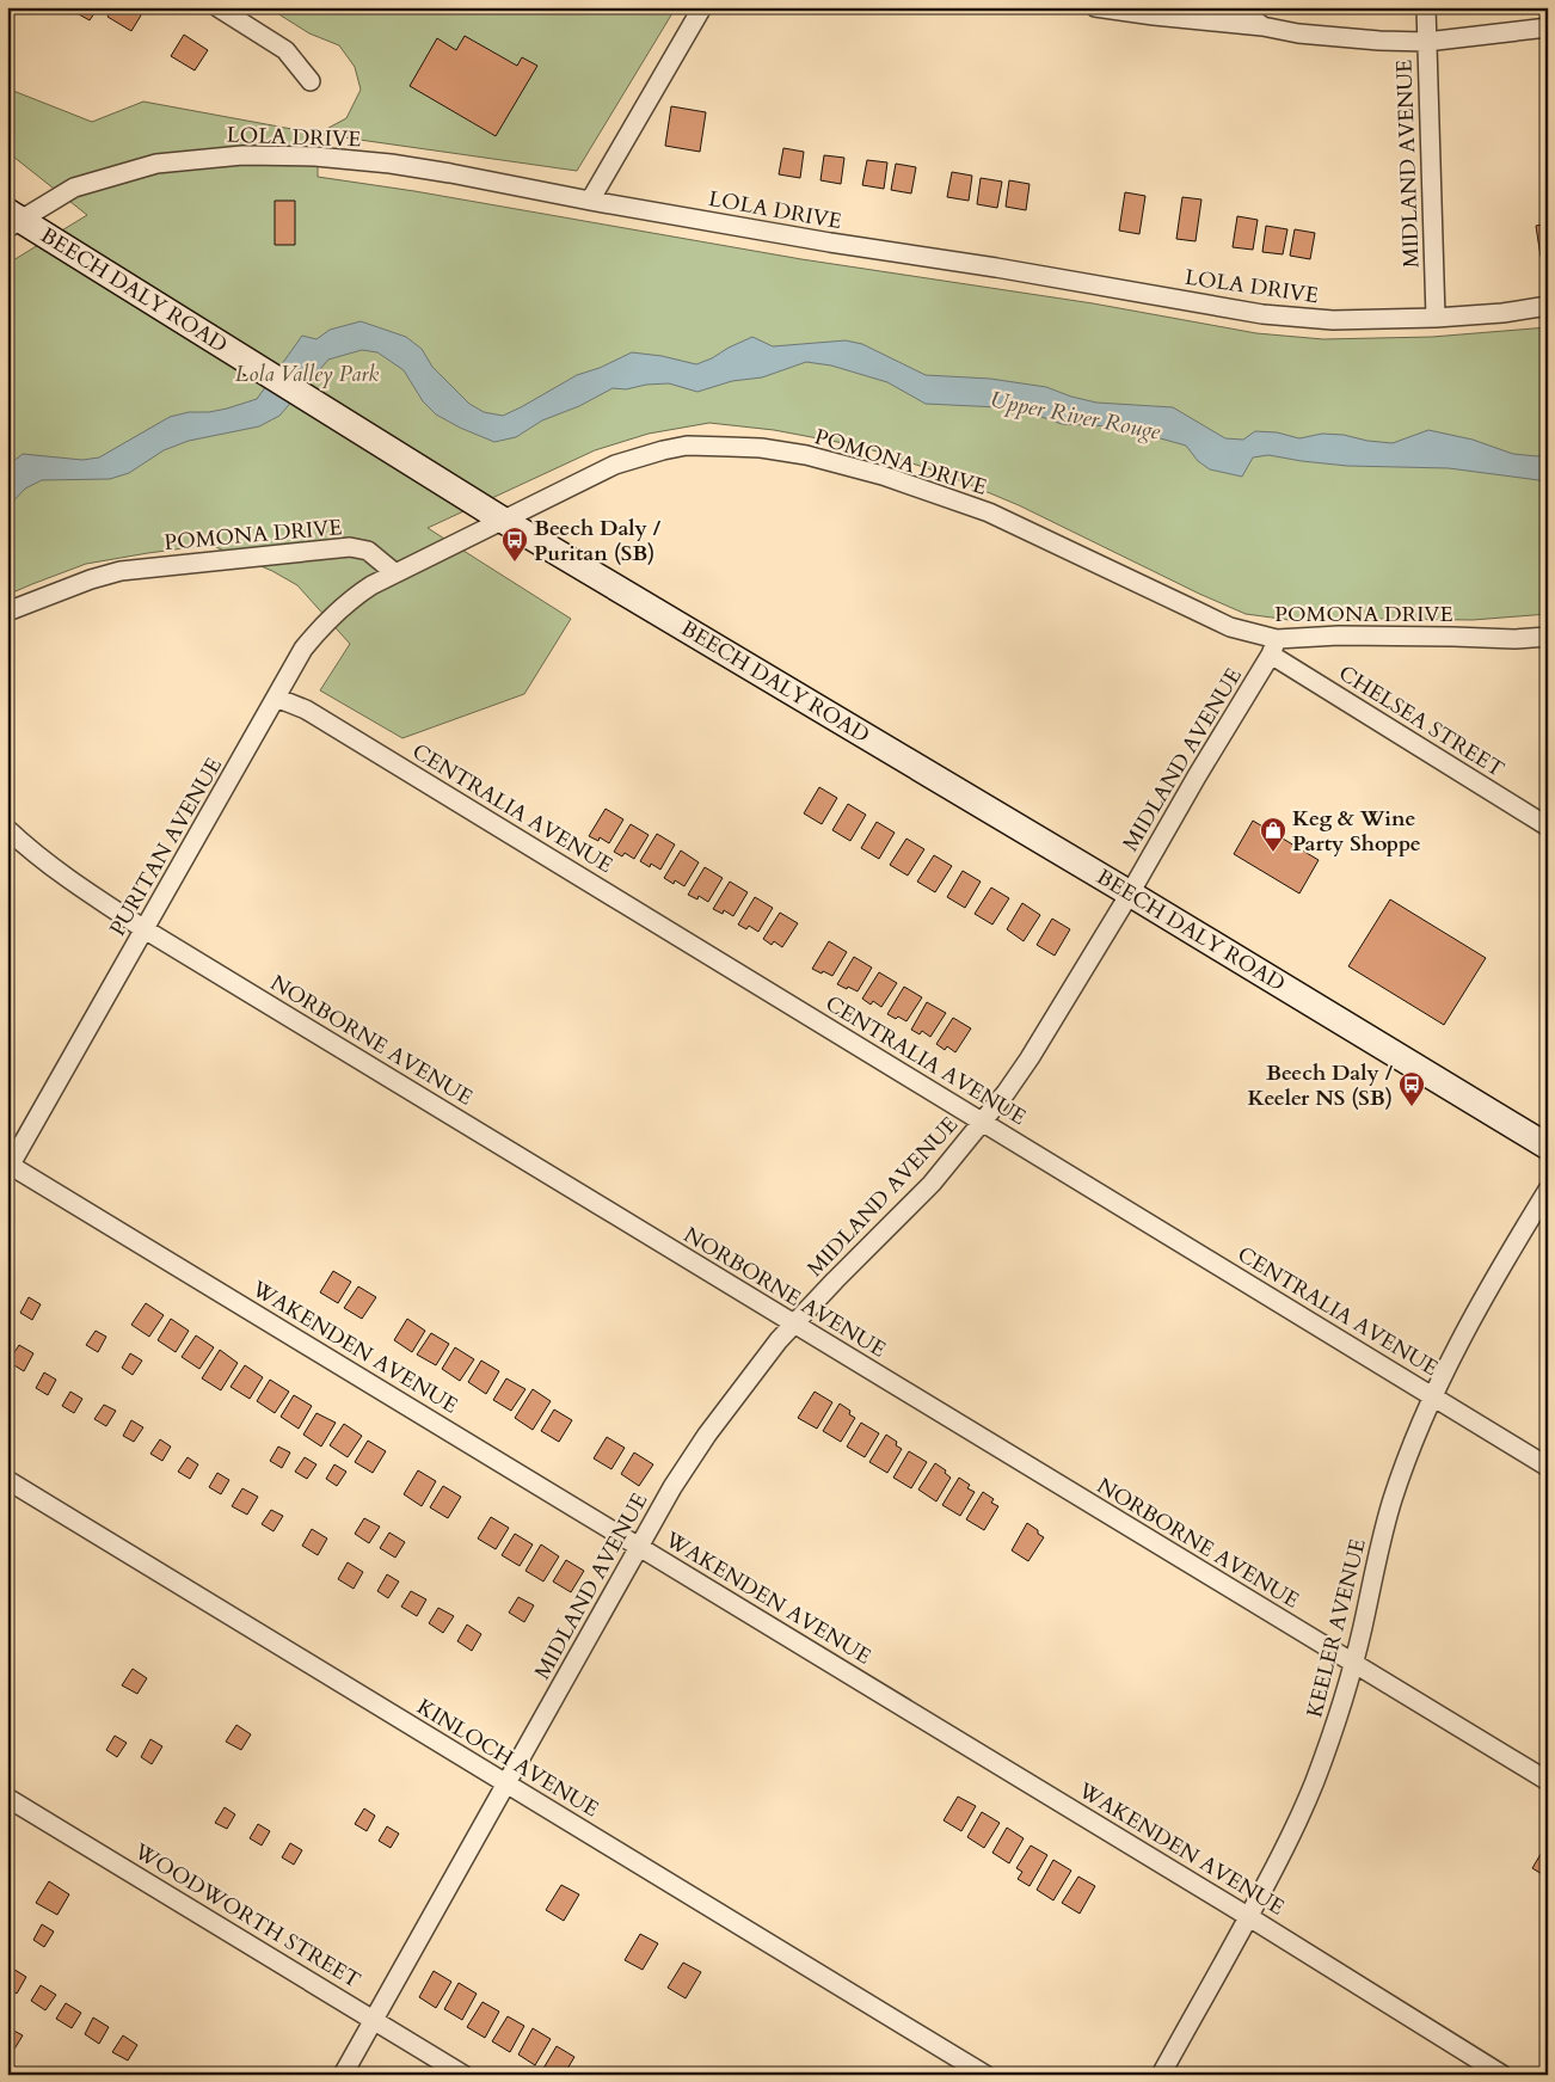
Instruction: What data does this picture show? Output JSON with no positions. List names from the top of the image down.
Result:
{
  "streets": {
    "main road": ["BEECH DALY ROAD"],
    "street": [
      "LOLA DRIVE",
      "MIDLAND AVENUE",
      "POMONA DRIVE",
      "CHELSEA STREET",
      "CENTRALIA AVENUE",
      "PURITAN AVENUE",
      "NORBORNE AVENUE",
      "WAKENDEN AVENUE",
      "KEELER AVENUE",
      "KINLOCH AVENUE",
      "WOODWORTH STREET"
    ]
  },
  "crossings": [
    ["LOLA DRIVE", "MIDLAND AVENUE"],
    ["LOLA DRIVE", "BEECH DALY ROAD"],
    ["MIDLAND AVENUE", "BEECH DALY ROAD"],
    ["MIDLAND AVENUE", "POMONA DRIVE"],
    ["MIDLAND AVENUE", "CHELSEA STREET"],
    ["MIDLAND AVENUE", "CENTRALIA AVENUE"],
    ["MIDLAND AVENUE", "NORBORNE AVENUE"],
    ["MIDLAND AVENUE", "WAKENDEN AVENUE"],
    ["MIDLAND AVENUE", "KINLOCH AVENUE"],
    ["MIDLAND AVENUE", "WOODWORTH STREET"],
    ["BEECH DALY ROAD", "POMONA DRIVE"],
    ["POMONA DRIVE", "CHELSEA STREET"],
    ["POMONA DRIVE", "PURITAN AVENUE"],
    ["CENTRALIA AVENUE", "PURITAN AVENUE"],
    ["CENTRALIA AVENUE", "KEELER AVENUE"],
    ["PURITAN AVENUE", "NORBORNE AVENUE"],
    ["PURITAN AVENUE", "WAKENDEN AVENUE"],
    ["NORBORNE AVENUE", "KEELER AVENUE"],
    ["WAKENDEN AVENUE", "KEELER AVENUE"]
  ],
  "water": ["Upper River Rouge"],
  "parks": ["Lola Valley Park"],
  "places": {
    "bus stop": ["Beech Daly / Puritan (SB)", "Beech Daly / Keeler NS (SB)"],
    "shop": ["Keg & Wine Party Shoppe"]
  }
}
